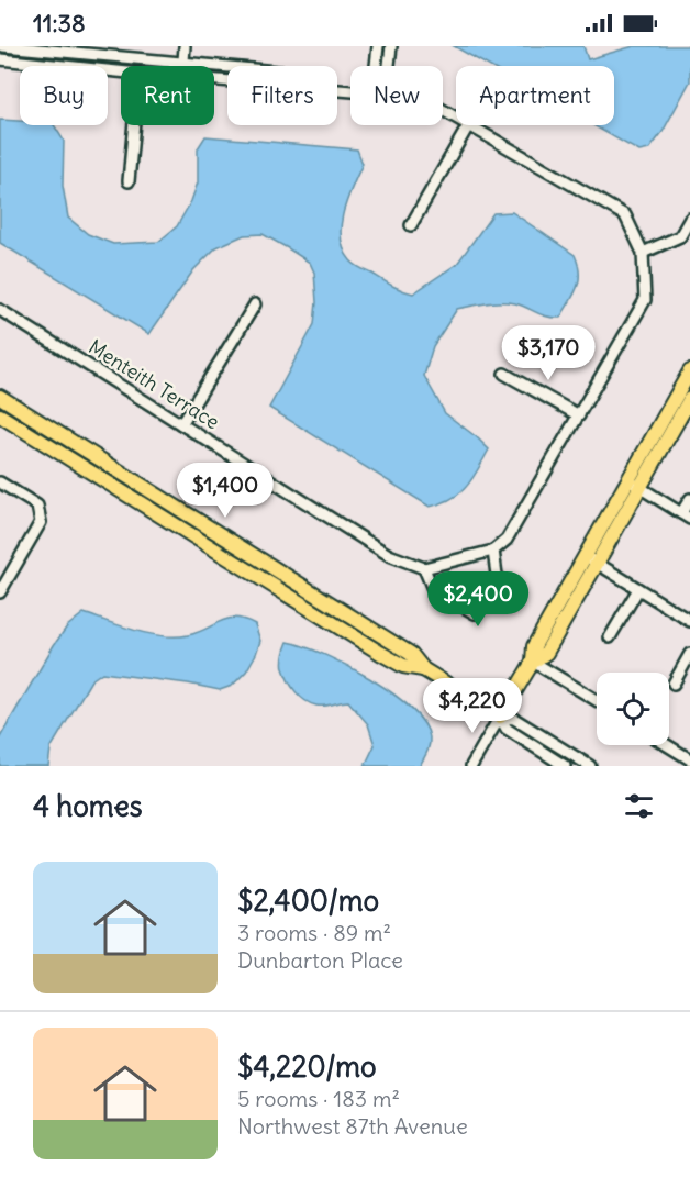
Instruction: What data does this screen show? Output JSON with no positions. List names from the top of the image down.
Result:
{
  "streets": {
    "street": ["Menteith Terrace"]
  },
  "page": {
    "status": "11:38",
    "chip": [
      "Buy",
      "Rent",
      "Filters",
      "New",
      "Apartment"
    ],
    "price": [
      "$3,170",
      "$1,400",
      "$2,400",
      "$4,220"
    ],
    "heading": "4 homes",
    "list": [
      {
        "name": "$2,400/mo",
        "note": "3 rooms · 89 m² · Dunbarton Place"
      },
      {
        "name": "$4,220/mo",
        "note": "5 rooms · 183 m² · Northwest 87th Avenue"
      }
    ]
  }
}
